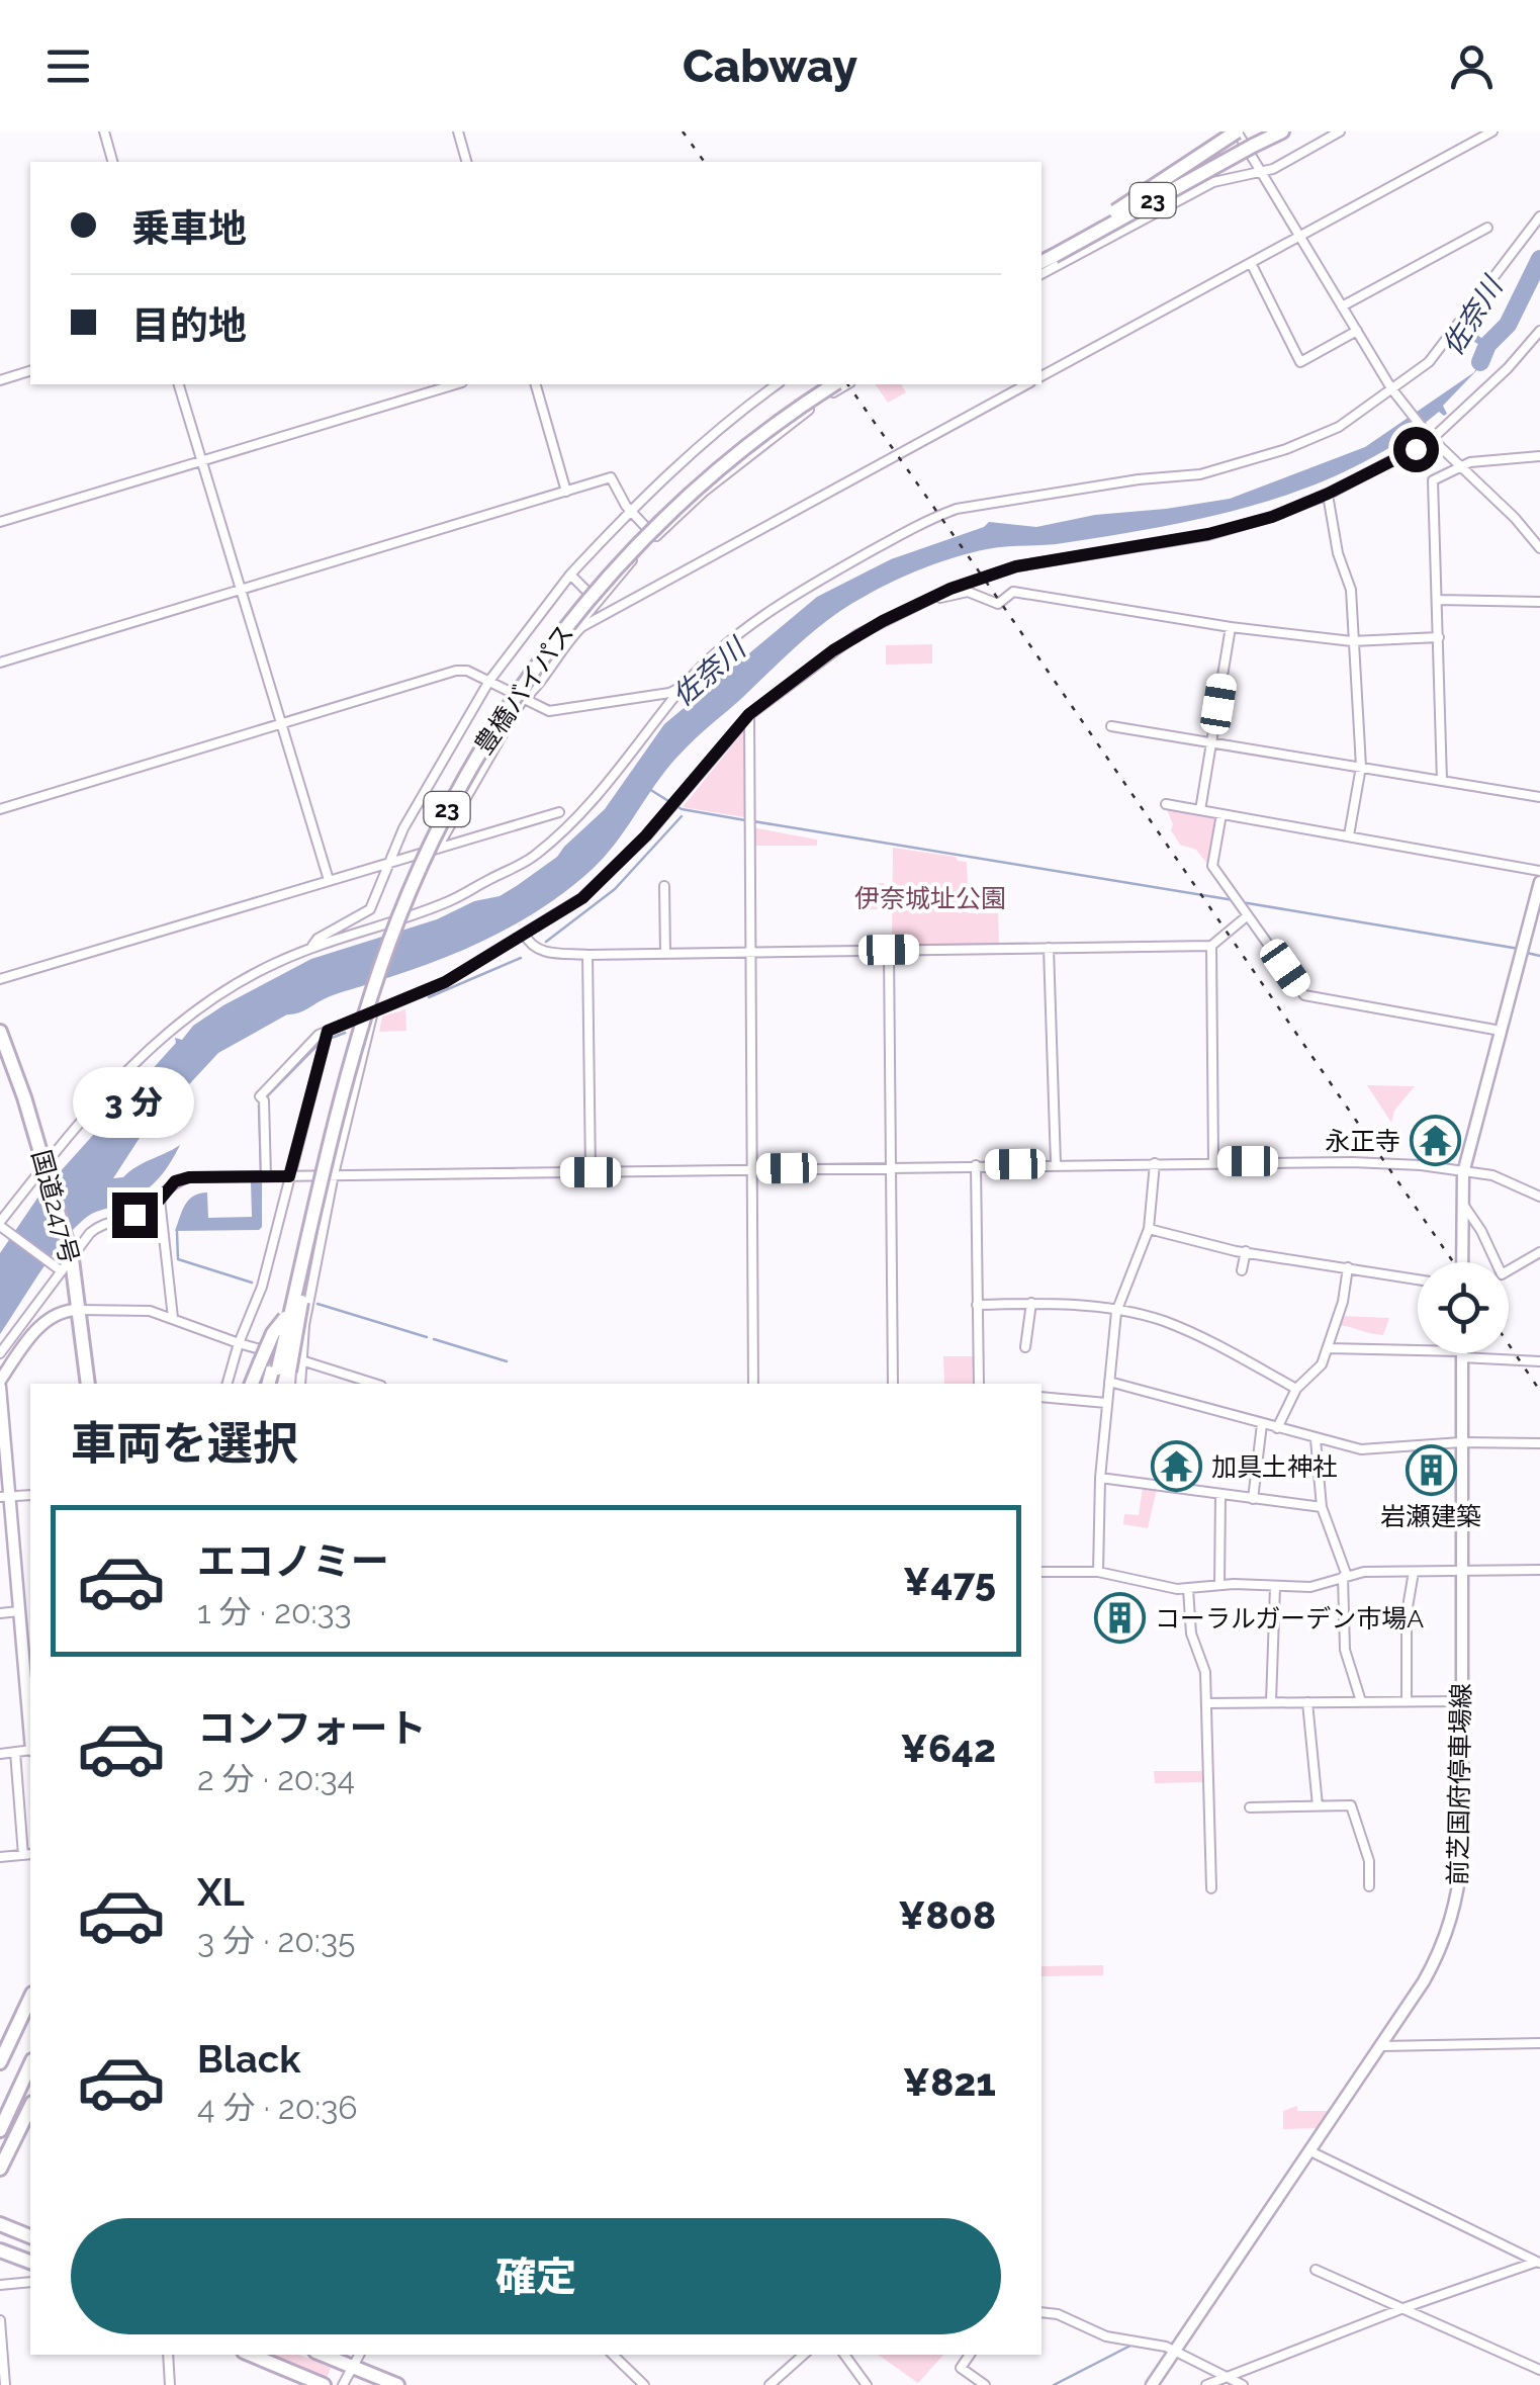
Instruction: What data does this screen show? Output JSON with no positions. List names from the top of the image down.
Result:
{
  "streets": {
    "highway": ["23", "豊橋バイパス", "国道247号"],
    "main road": ["前芝国府停車場線"]
  },
  "water": ["佐奈川"],
  "parks": ["伊奈城址公園"],
  "places": {
    "temple": ["永正寺", "加具土神社"],
    "building": ["岩瀬建築", "コーラルガーデン市場A"]
  },
  "page": {
    "header": "Cabway",
    "banner": ["乗車地", "目的地"],
    "bubble": "3 分",
    "heading": "車両を選択",
    "list": [
      {
        "name": "エコノミー",
        "note": "1 分 · 20:33",
        "value": "¥475"
      },
      {
        "name": "コンフォート",
        "note": "2 分 · 20:34",
        "value": "¥642"
      },
      {
        "name": "XL",
        "note": "3 分 · 20:35",
        "value": "¥808"
      },
      {
        "name": "Black",
        "note": "4 分 · 20:36",
        "value": "¥821"
      }
    ],
    "buttons": "確定"
  }
}
